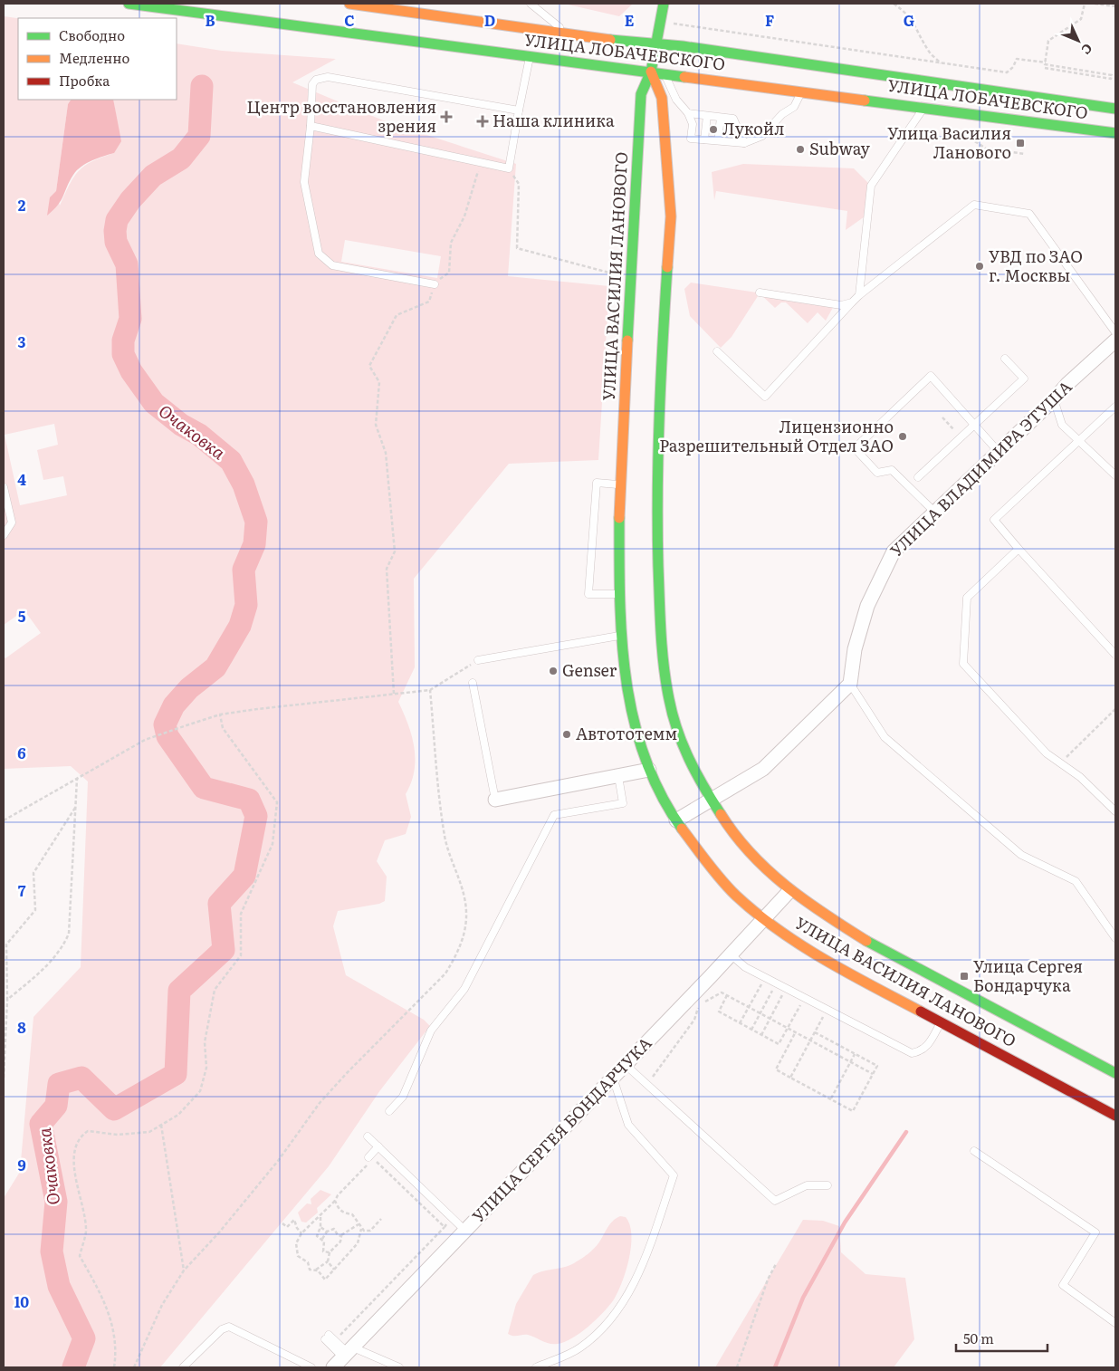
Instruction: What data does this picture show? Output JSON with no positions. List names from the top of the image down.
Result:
{
  "streets": {
    "street": [
      "УЛИЦА ЛОБАЧЕВСКОГО",
      "УЛИЦА ВАСИЛИЯ ЛАНОВОГО",
      "УЛИЦА ВЛАДИМИРА ЭТУША",
      "УЛИЦА СЕРГЕЯ БОНДАРЧУКА"
    ]
  },
  "crossings": [
    ["УЛИЦА ЛОБАЧЕВСКОГО", "УЛИЦА ВАСИЛИЯ ЛАНОВОГО"],
    ["УЛИЦА ВАСИЛИЯ ЛАНОВОГО", "УЛИЦА СЕРГЕЯ БОНДАРЧУКА"]
  ],
  "water": ["Очаковка"],
  "places": {
    "health": ["Центр восстановления зрения", "Наша клиника"],
    "other": [
      "Лукойл",
      "Subway",
      "УВД по ЗАО г. Москвы",
      "Лицензионно Разрешительный Отдел ЗАО",
      "Genser",
      "Автототемм"
    ],
    "transit": ["Улица Василия Ланового", "Улица Сергея Бондарчука"]
  },
  "legend": ["Свободно", "Медленно", "Пробка"],
  "scale_bar": "50 m",
  "north": "bottom right",
  "grid": {
    "columns": [
      "B",
      "C",
      "D",
      "E",
      "F",
      "G"
    ],
    "rows": [
      "2",
      "3",
      "4",
      "5",
      "6",
      "7",
      "8",
      "9",
      "10"
    ]
  }
}
